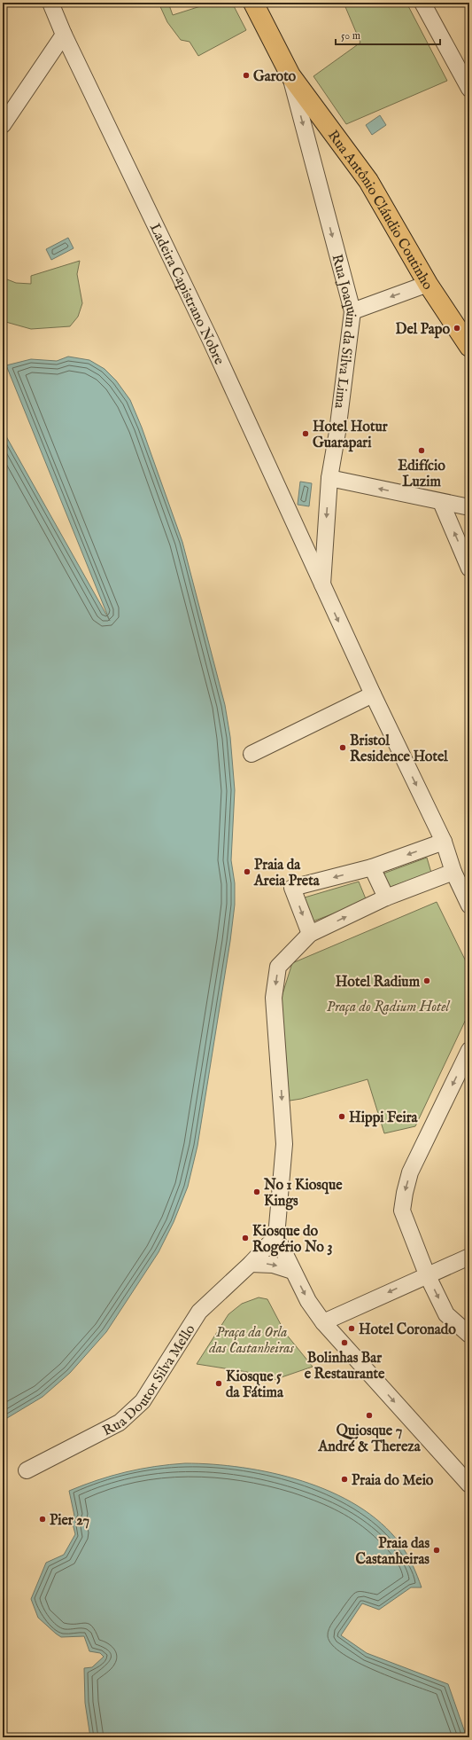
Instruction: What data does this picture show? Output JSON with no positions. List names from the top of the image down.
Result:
{
  "streets": {
    "main road": ["Rua Antônio Cláudio Coutinho"],
    "street": ["Ladeira Capistrano Nobre", "Rua Joaquim da Silva Lima", "Rua Doutor Silva Mello"]
  },
  "crossings": [
    ["Rua Antônio Cláudio Coutinho", "Rua Joaquim da Silva Lima"],
    ["Ladeira Capistrano Nobre", "Rua Joaquim da Silva Lima"]
  ],
  "one_way": ["Rua Joaquim da Silva Lima"],
  "parks": ["Praça do Radium Hotel", "Praça da Orla das Castanheiras"],
  "places": [
    "Garoto",
    "Del Papo",
    "Hotel Hotur Guarapari",
    "Edifício Luzim",
    "Bristol Residence Hotel",
    "Praia da Areia Preta",
    "Hotel Radium",
    "Hippi Feira",
    "No 1 Kiosque Kings",
    "Kiosque do Rogério No 3",
    "Hotel Coronado",
    "Bolinhas Bar e Restaurante",
    "Kiosque 5 da Fátima",
    "Quiosque 7 André & Thereza",
    "Praia do Meio",
    "Pier 27",
    "Praia das Castanheiras"
  ],
  "scale_bar": "50 m"
}
